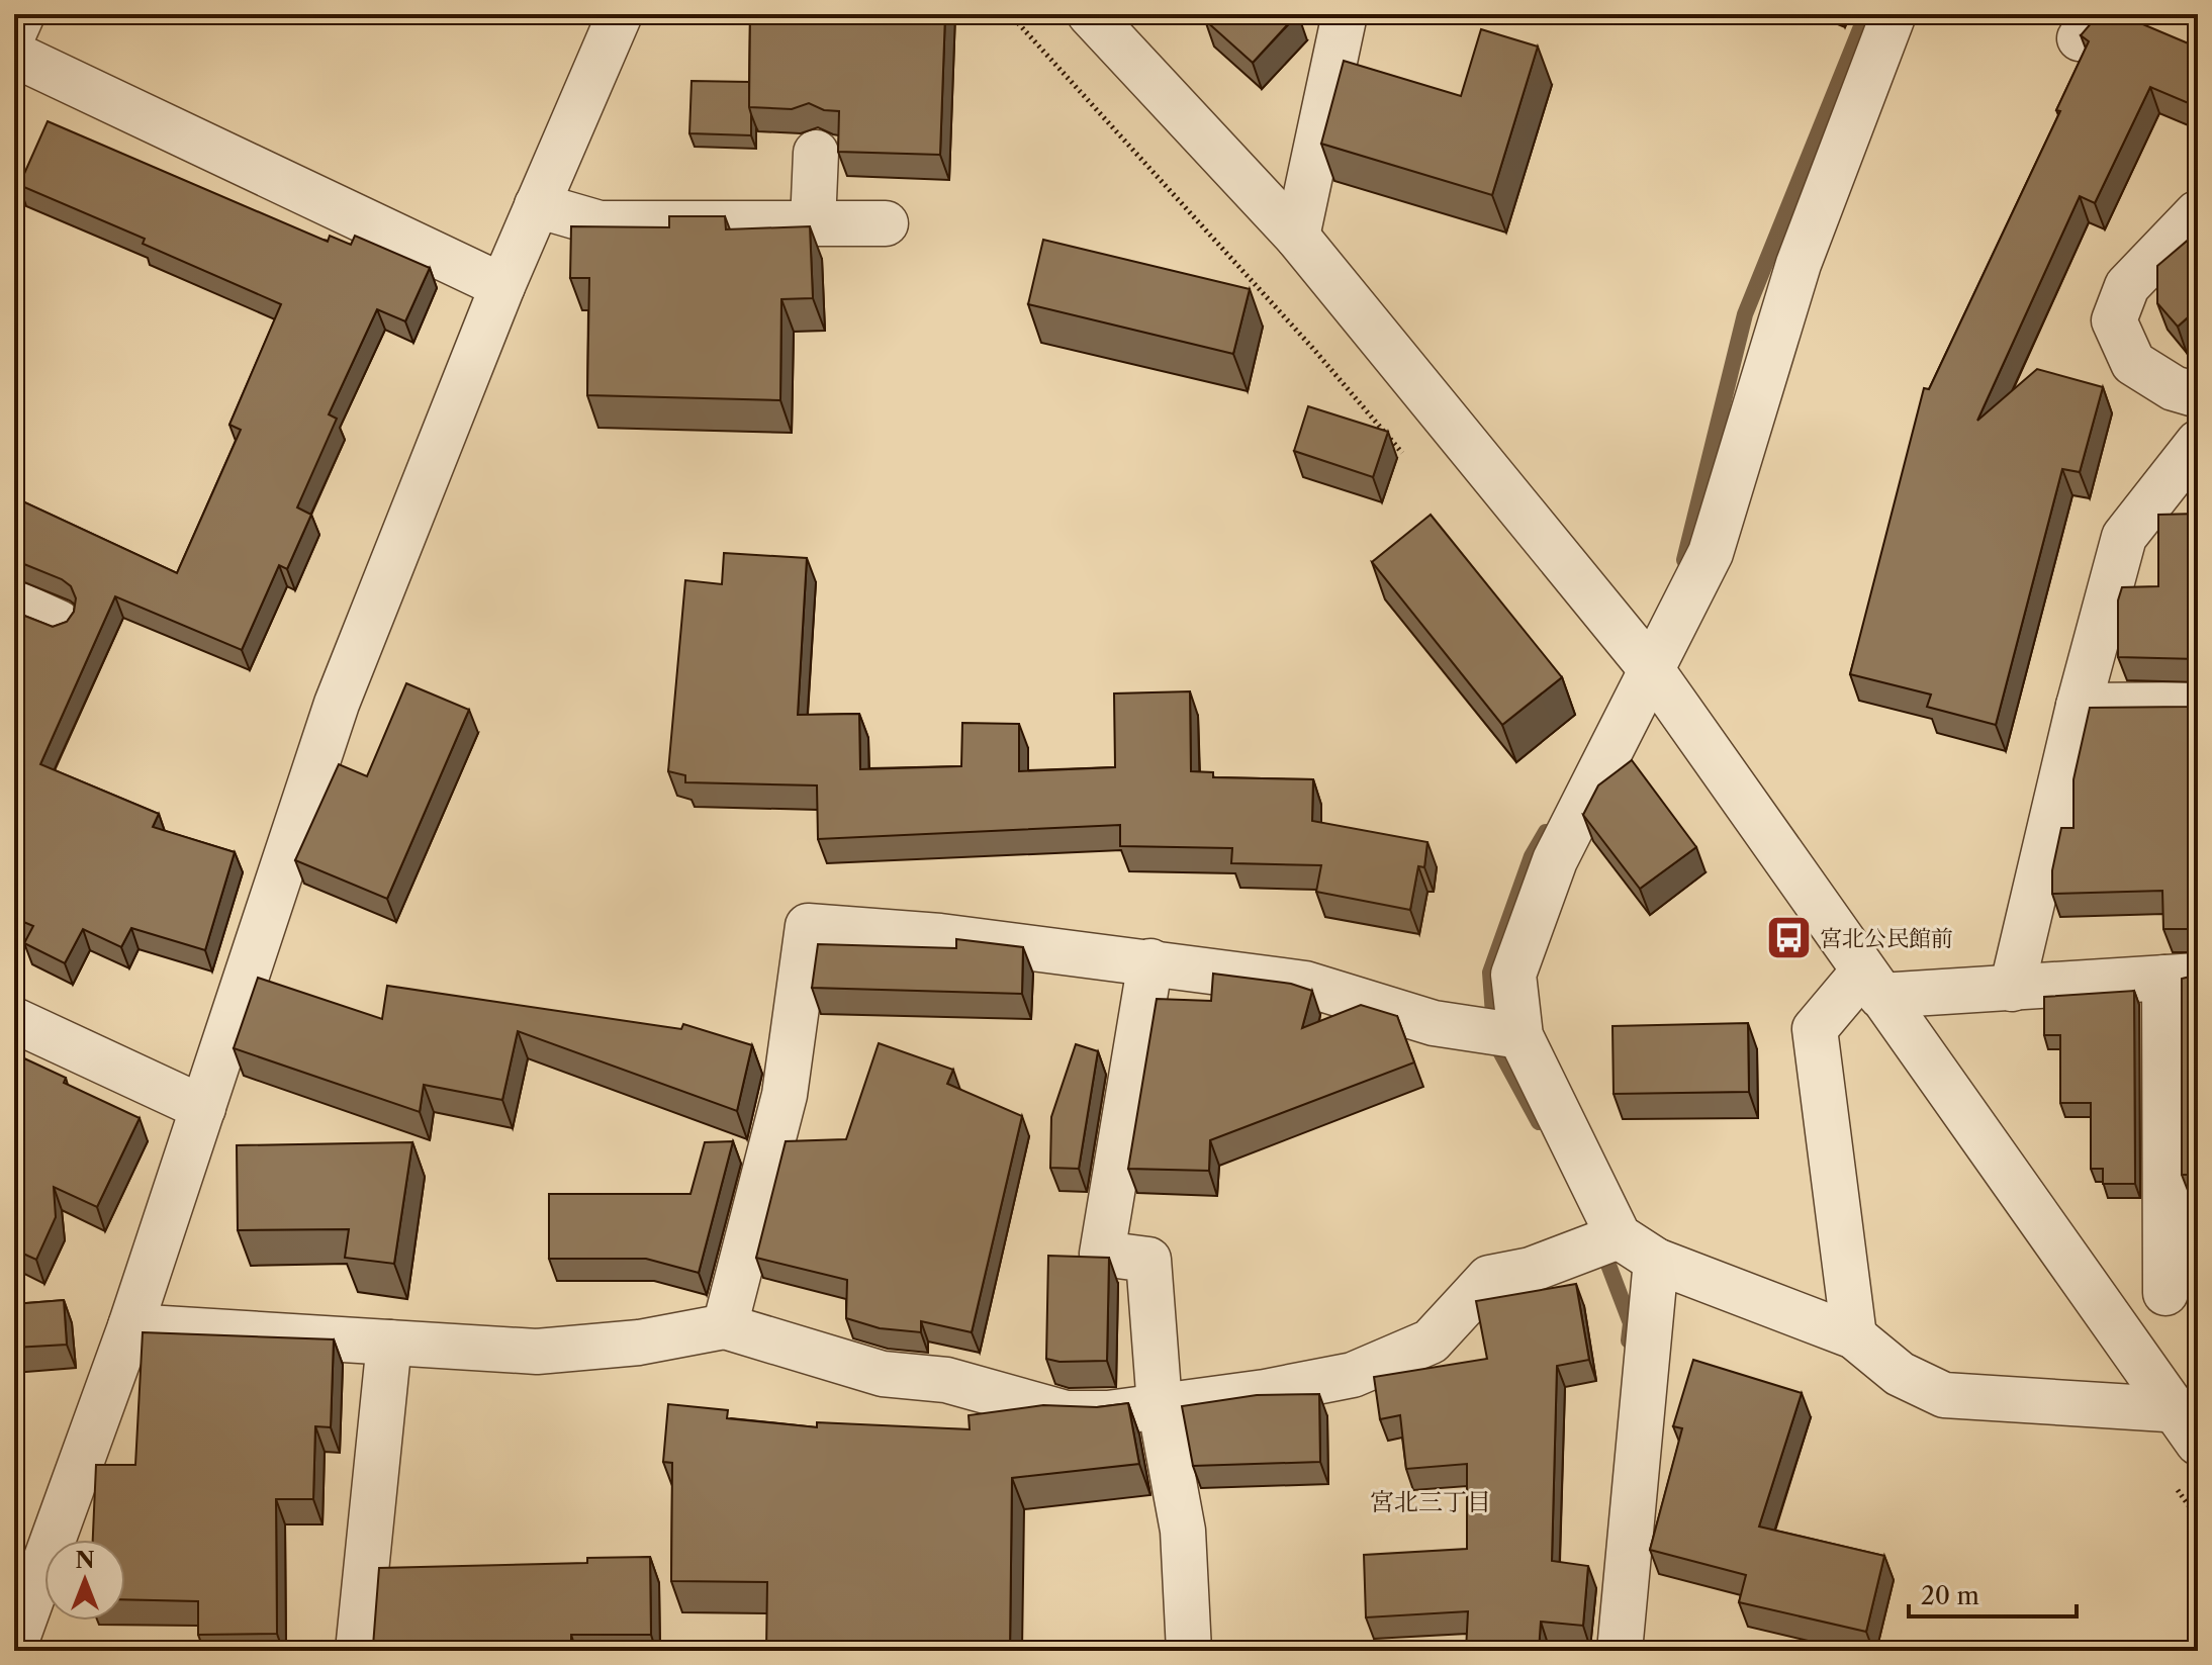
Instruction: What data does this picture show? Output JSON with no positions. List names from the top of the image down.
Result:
{
  "districts": ["宮北三丁目"],
  "places": {
    "bus stop": ["宮北公民館前"]
  },
  "scale_bar": "20 m",
  "north": "top"
}
